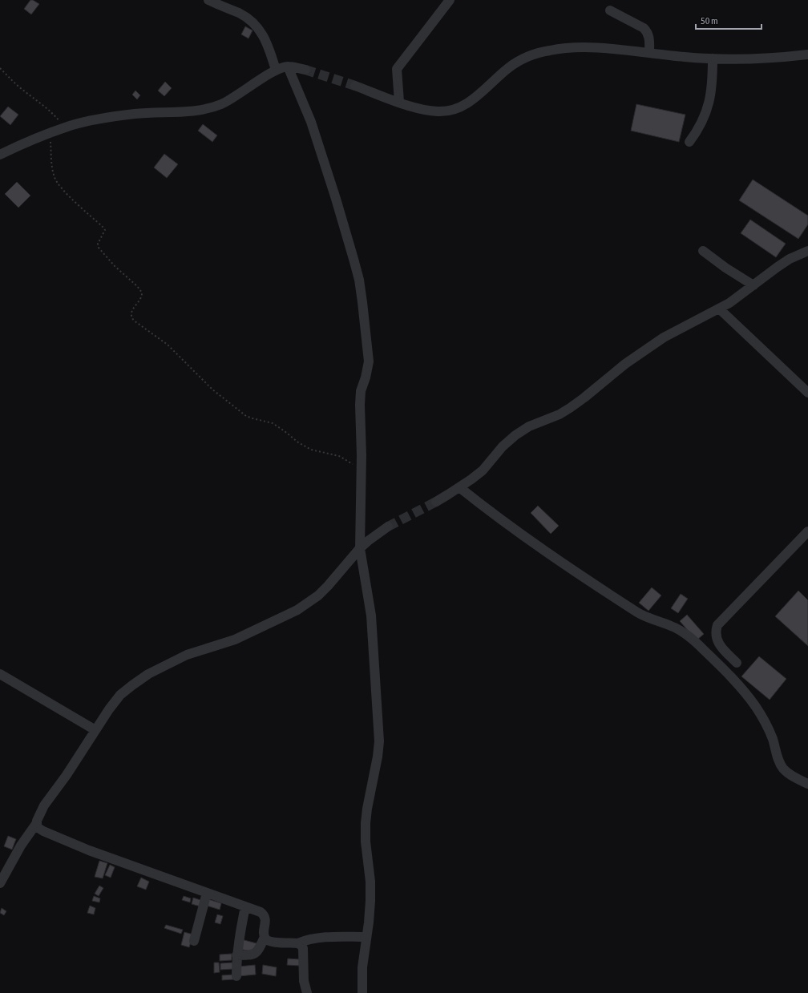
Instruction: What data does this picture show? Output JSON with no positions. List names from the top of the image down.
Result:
{
  "scale_bar": "50 m"
}
